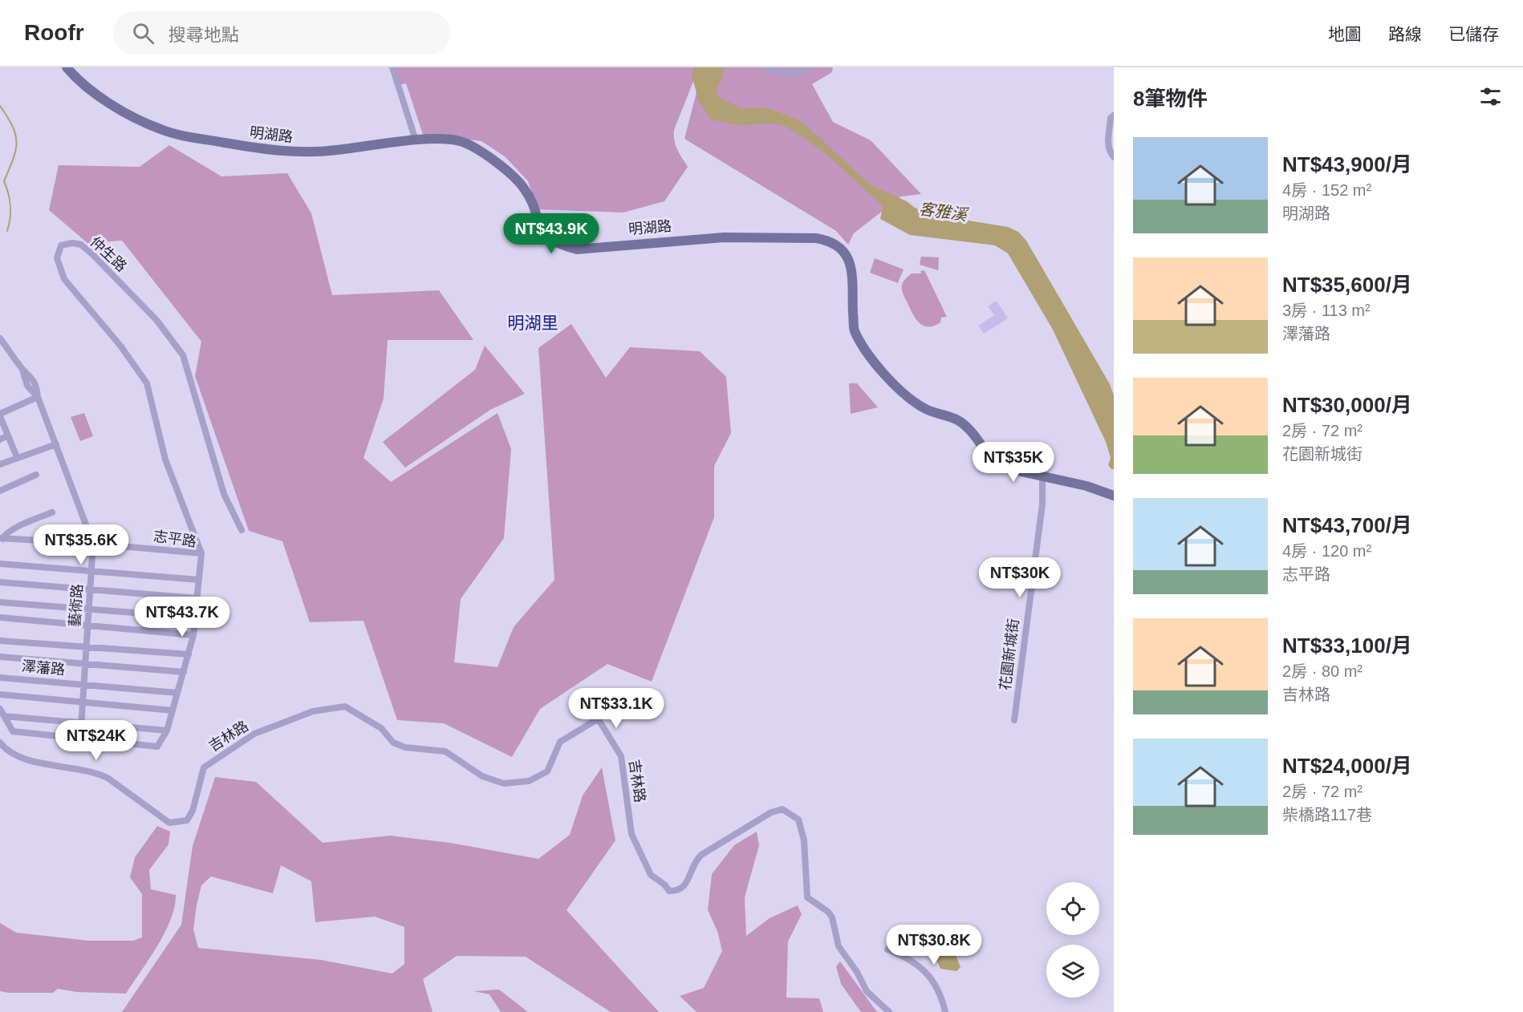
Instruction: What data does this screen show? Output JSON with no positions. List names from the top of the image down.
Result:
{
  "streets": {
    "street": [
      "明湖路",
      "仲生路",
      "志平路",
      "藝術路",
      "花園新城街",
      "澤藩路",
      "吉林路"
    ]
  },
  "crossings": [
    ["明湖路", "花園新城街"],
    ["仲生路", "志平路"],
    ["志平路", "藝術路"],
    ["藝術路", "澤藩路"]
  ],
  "districts": ["明湖里"],
  "water": ["客雅溪"],
  "page": {
    "header": "Roofr",
    "search": "搜尋地點",
    "nav": ["地圖", "路線", "已儲存"],
    "heading": "8筆物件",
    "list": [
      {
        "name": "NT$43,900/月",
        "note": "4房 · 152 m² · 明湖路"
      },
      {
        "name": "NT$35,600/月",
        "note": "3房 · 113 m² · 澤藩路"
      },
      {
        "name": "NT$30,000/月",
        "note": "2房 · 72 m² · 花園新城街"
      },
      {
        "name": "NT$43,700/月",
        "note": "4房 · 120 m² · 志平路"
      },
      {
        "name": "NT$33,100/月",
        "note": "2房 · 80 m² · 吉林路"
      },
      {
        "name": "NT$24,000/月",
        "note": "2房 · 72 m² · 柴橋路117巷"
      }
    ],
    "price": [
      "NT$43.9K",
      "NT$35K",
      "NT$35.6K",
      "NT$30K",
      "NT$43.7K",
      "NT$33.1K",
      "NT$24K",
      "NT$30.8K"
    ]
  }
}
